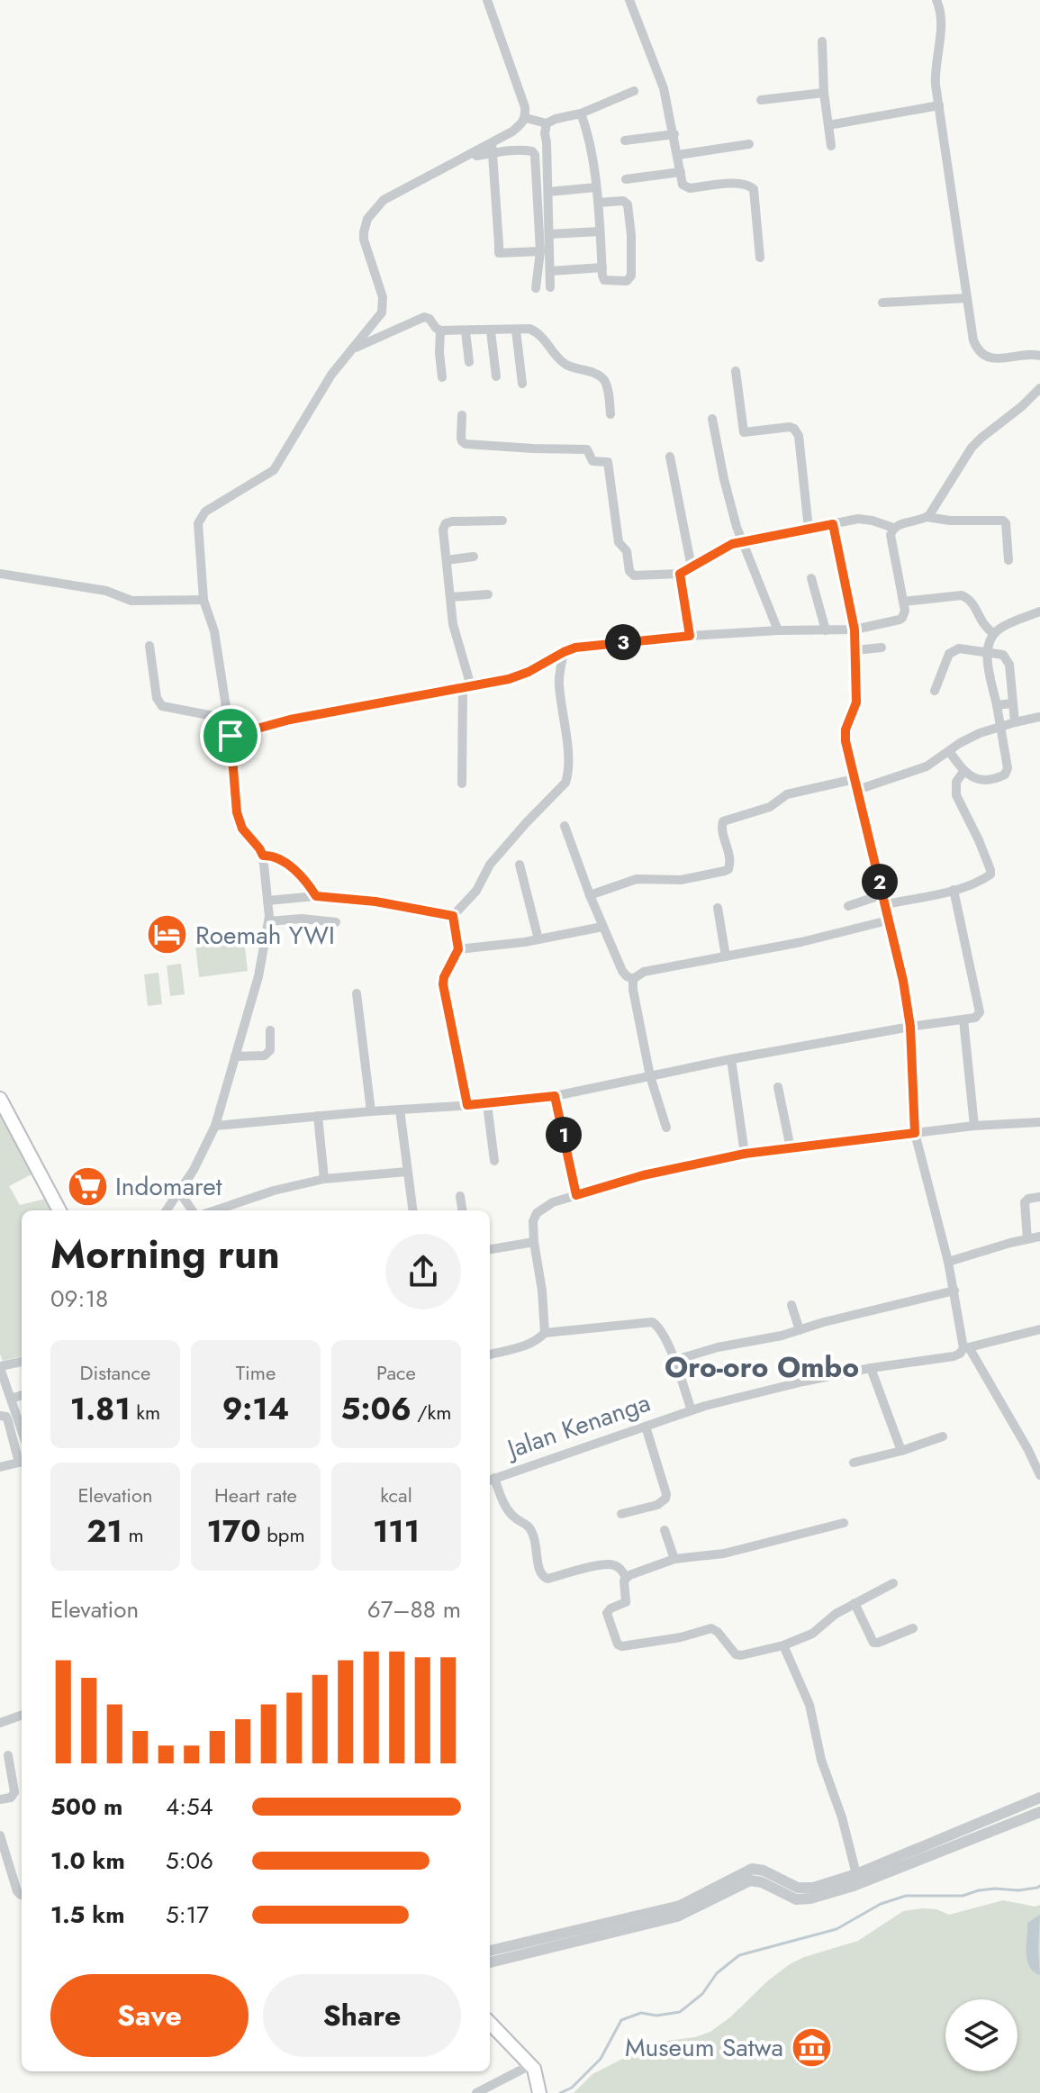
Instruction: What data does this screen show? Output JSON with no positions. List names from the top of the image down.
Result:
{
  "streets": {
    "street": ["Jalan Kenanga"]
  },
  "districts": ["Oro-oro Ombo"],
  "places": {
    "hotel": ["Roemah YWI"],
    "supermarket": ["Indomaret"],
    "museum": ["Museum Satwa"]
  },
  "page": {
    "pins": ["3", "2", "1"],
    "heading": ["Morning run", "09:18"],
    "stats": [
      ["Distance", "1.81 km"],
      ["Time", "9:14"],
      ["Pace", "5:06 /km"],
      ["Elevation", "21 m"],
      ["Heart rate", "170 bpm"],
      ["kcal", "111"]
    ],
    "chart": ["Elevation", "67–88 m"],
    "list": [
      {
        "name": "500 m",
        "note": "4:54"
      },
      {
        "name": "1.0 km",
        "note": "5:06"
      },
      {
        "name": "1.5 km",
        "note": "5:17"
      }
    ],
    "buttons": ["Save", "Share"]
  }
}
